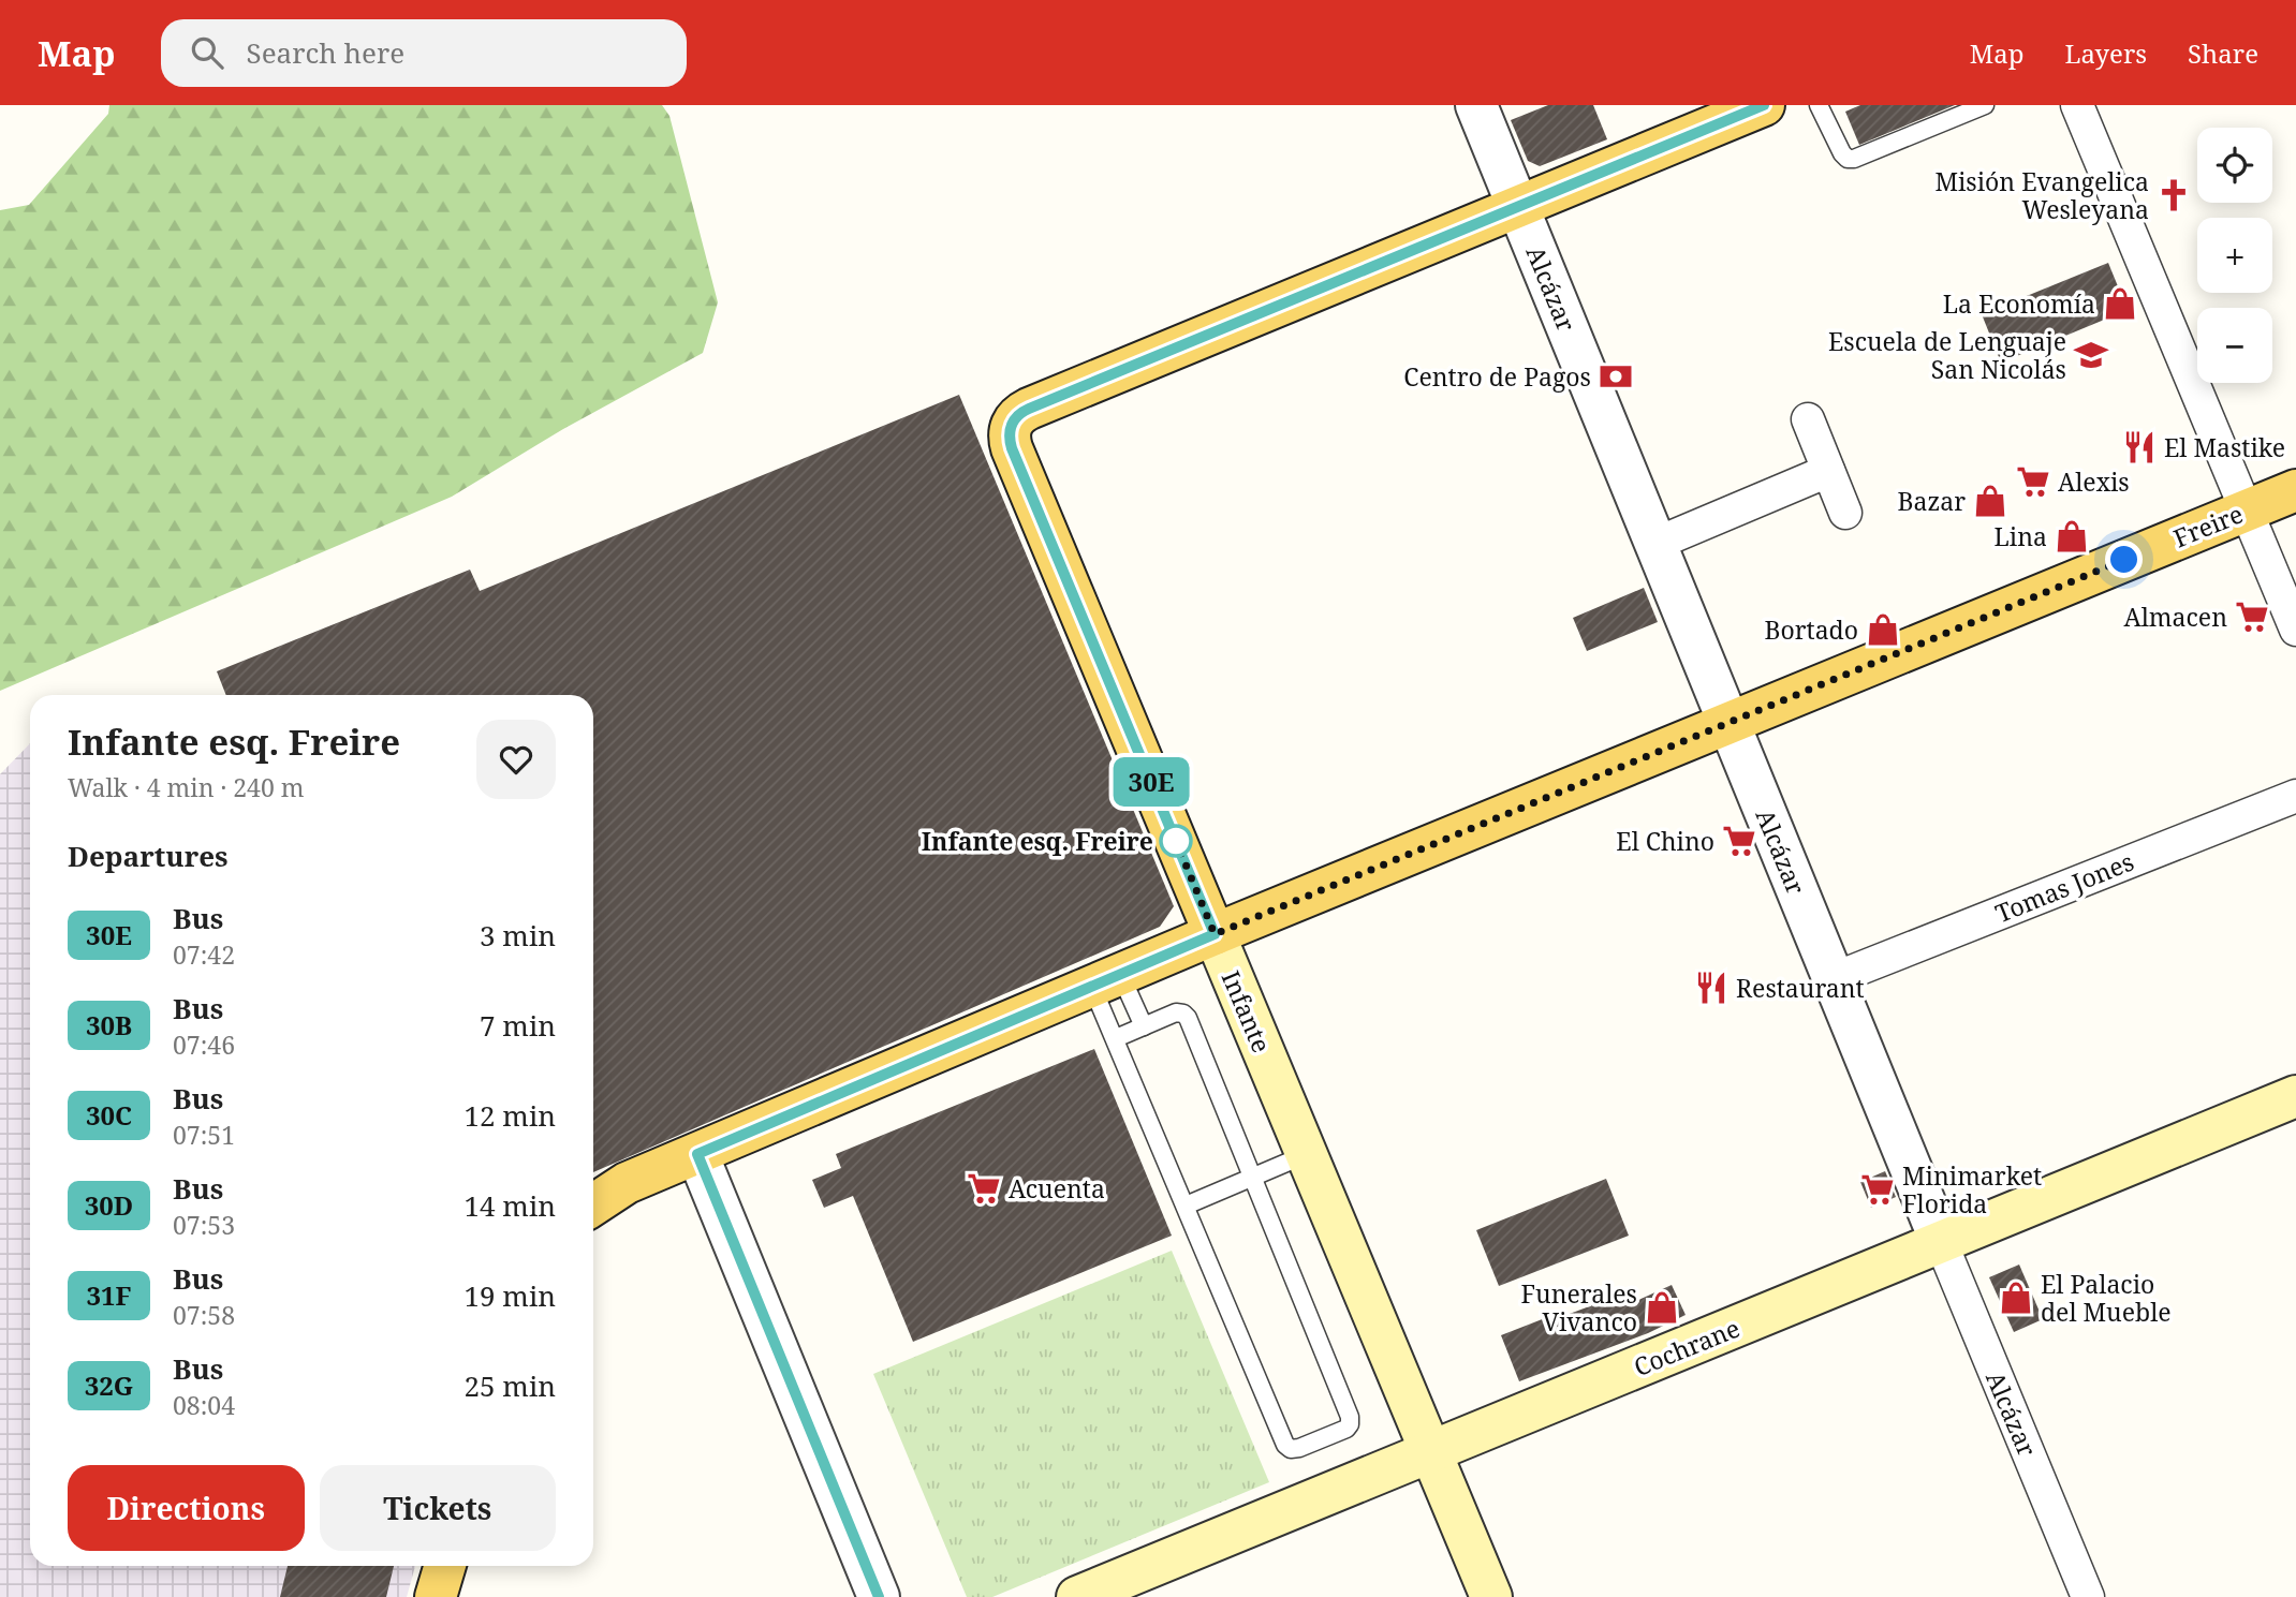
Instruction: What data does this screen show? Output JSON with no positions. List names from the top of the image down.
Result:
{
  "streets": {
    "main road": ["Freire", "Infante", "Cochrane"],
    "street": ["Alcázar", "Tomas Jones"]
  },
  "crossings": [
    ["Alcázar", "Freire"],
    ["Alcázar", "Tomas Jones"],
    ["Alcázar", "Infante"],
    ["Alcázar", "Cochrane"],
    ["Freire", "Infante"],
    ["Infante", "Cochrane"]
  ],
  "places": {
    "church": ["Misión Evangelica Wesleyana"],
    "shop": [
      "La Economía",
      "Bazar",
      "Lina",
      "Bortado",
      "El Palacio del Mueble",
      "Funerales Vivanco"
    ],
    "school or university": ["Escuela de Lenguaje San Nicolás"],
    "bank": ["Centro de Pagos"],
    "restaurant": ["El Mastike", "Restaurant"],
    "supermarket": [
      "Alexis",
      "Almacen",
      "El Chino",
      "Acuenta",
      "Minimarket Florida"
    ],
    "other": ["Infante esq. Freire"]
  },
  "lines": ["bus line 30E"],
  "page": {
    "header": "Map",
    "search": "Search here",
    "nav": ["Map", "Layers", "Share"],
    "on_map": "30E",
    "map_buttons": ["+", "−"],
    "heading": [
      ["Infante esq. Freire", "Walk · 4 min · 240 m"],
      "Departures"
    ],
    "list": [
      {
        "mark": "30E",
        "name": "Bus",
        "note": "07:42",
        "value": "3 min"
      },
      {
        "mark": "30B",
        "name": "Bus",
        "note": "07:46",
        "value": "7 min"
      },
      {
        "mark": "30C",
        "name": "Bus",
        "note": "07:51",
        "value": "12 min"
      },
      {
        "mark": "30D",
        "name": "Bus",
        "note": "07:53",
        "value": "14 min"
      },
      {
        "mark": "31F",
        "name": "Bus",
        "note": "07:58",
        "value": "19 min"
      },
      {
        "mark": "32G",
        "name": "Bus",
        "note": "08:04",
        "value": "25 min"
      }
    ],
    "buttons": ["Directions", "Tickets"]
  }
}
